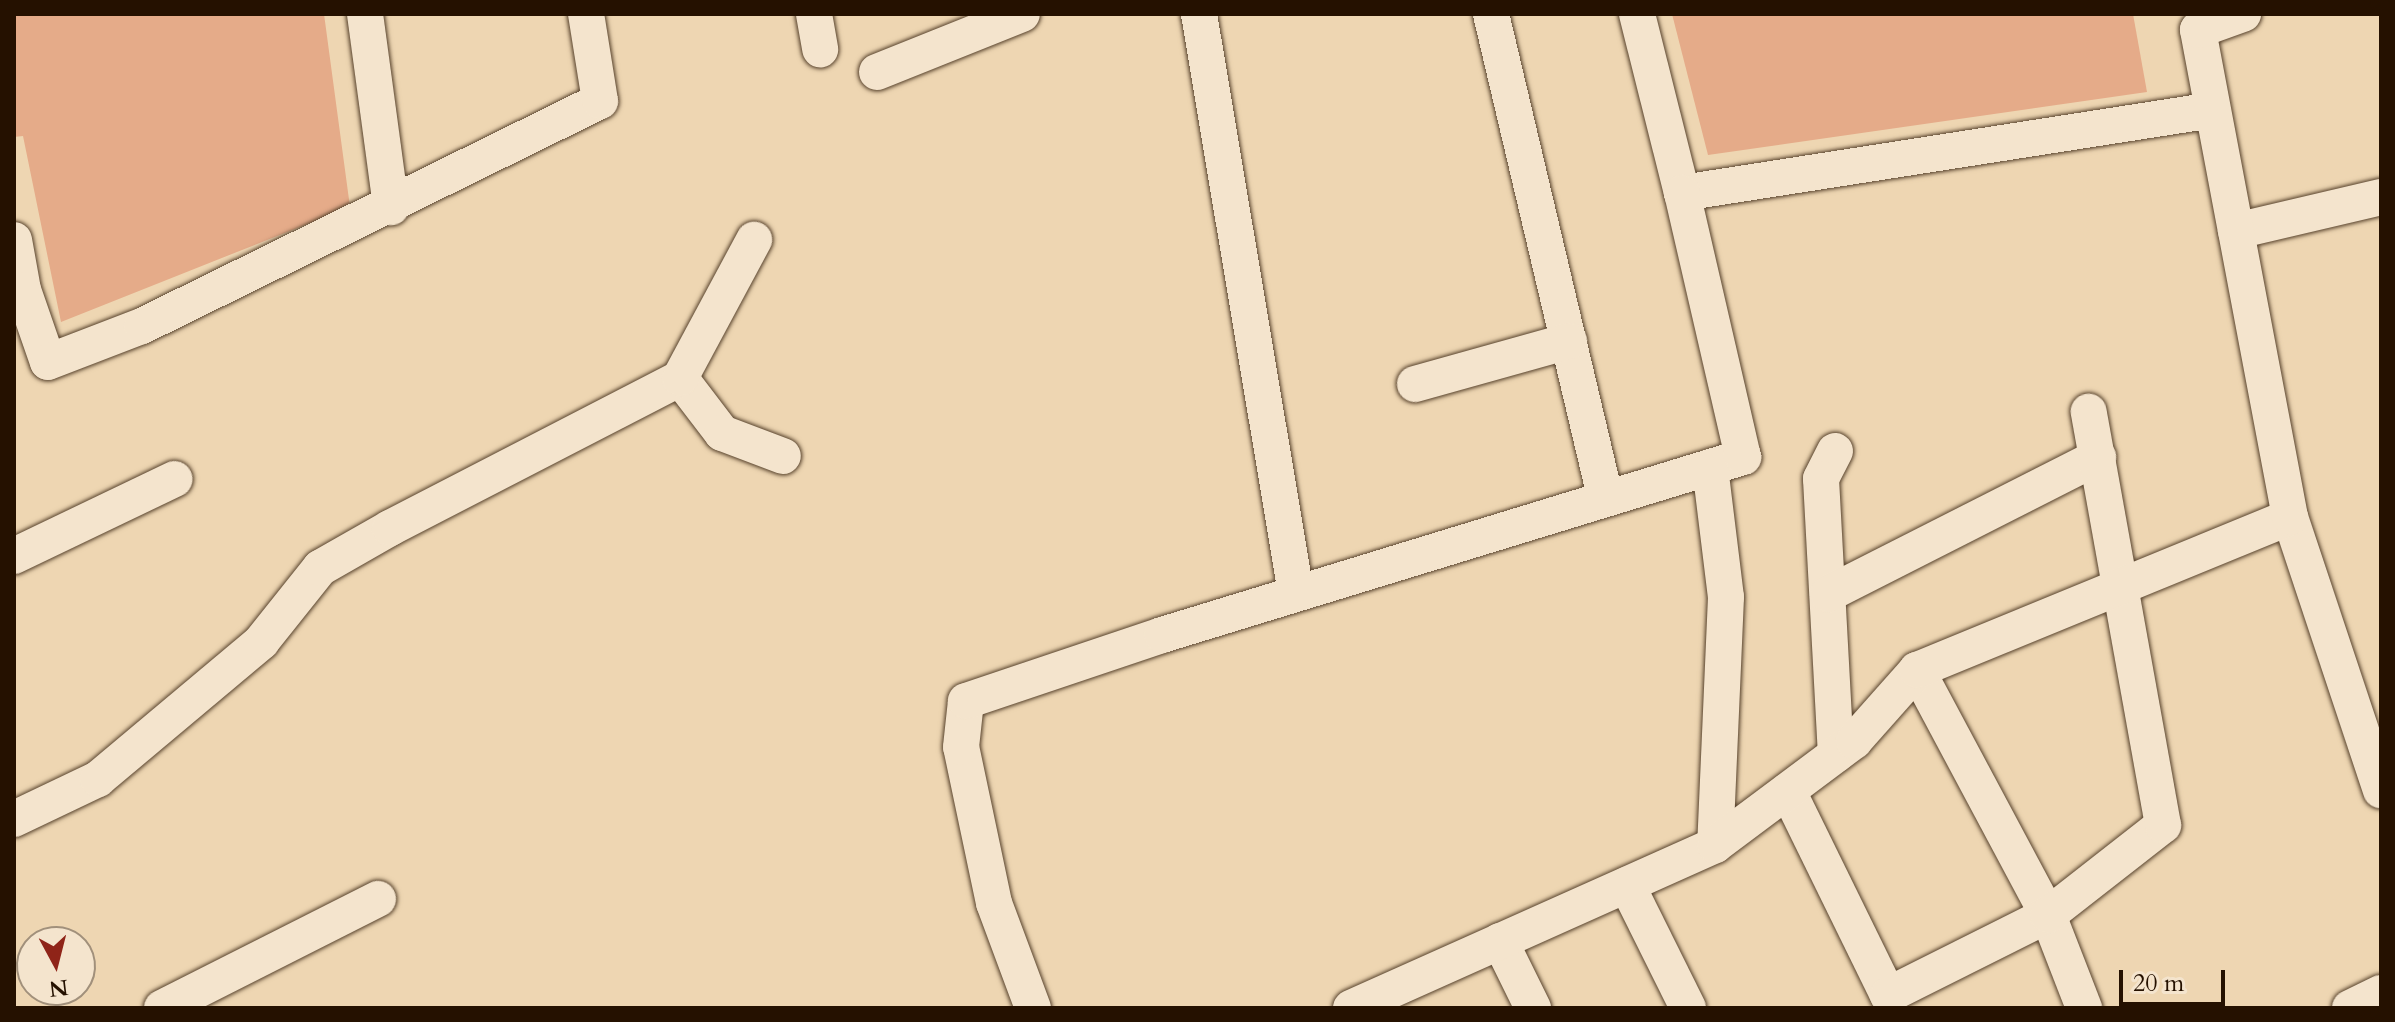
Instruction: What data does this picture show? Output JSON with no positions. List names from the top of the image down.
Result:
{
  "scale_bar": "20 m",
  "north": "bottom"
}
